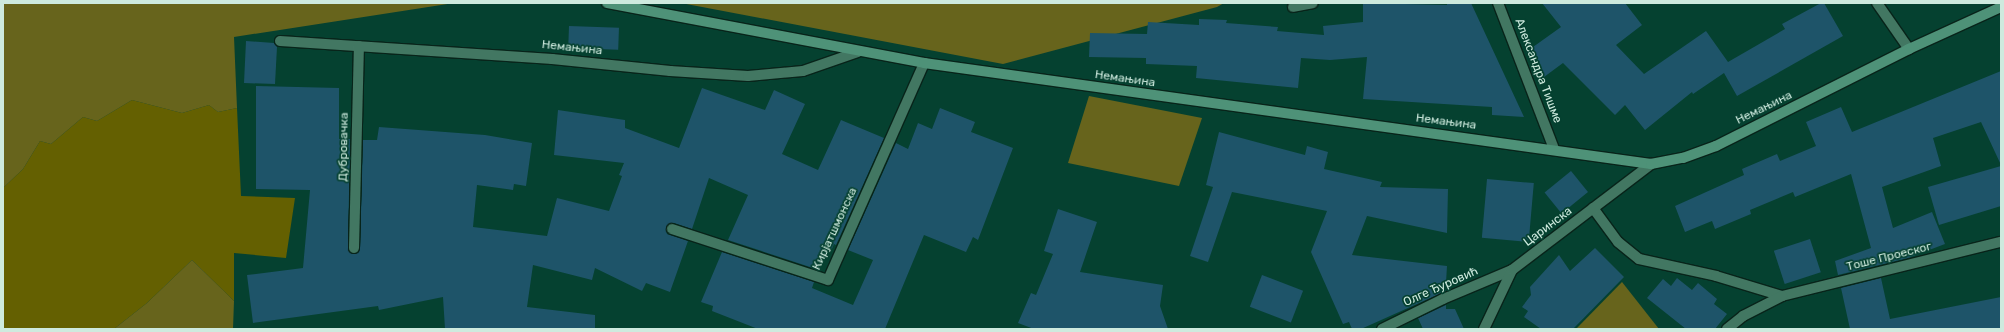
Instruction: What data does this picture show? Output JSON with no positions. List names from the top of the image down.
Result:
{
  "streets": {
    "main road": ["Немањина"],
    "street": [
      "Александра Тишме",
      "Дубровачка",
      "Царинска",
      "Кирјатшмонска",
      "Тоше Проеског",
      "Олге Ђуровић"
    ]
  },
  "crossings": [
    ["Немањина", "Александра Тишме"],
    ["Немањина", "Дубровачка"],
    ["Немањина", "Царинска"],
    ["Немањина", "Кирјатшмонска"],
    ["Царинска", "Олге Ђуровић"]
  ]
}
